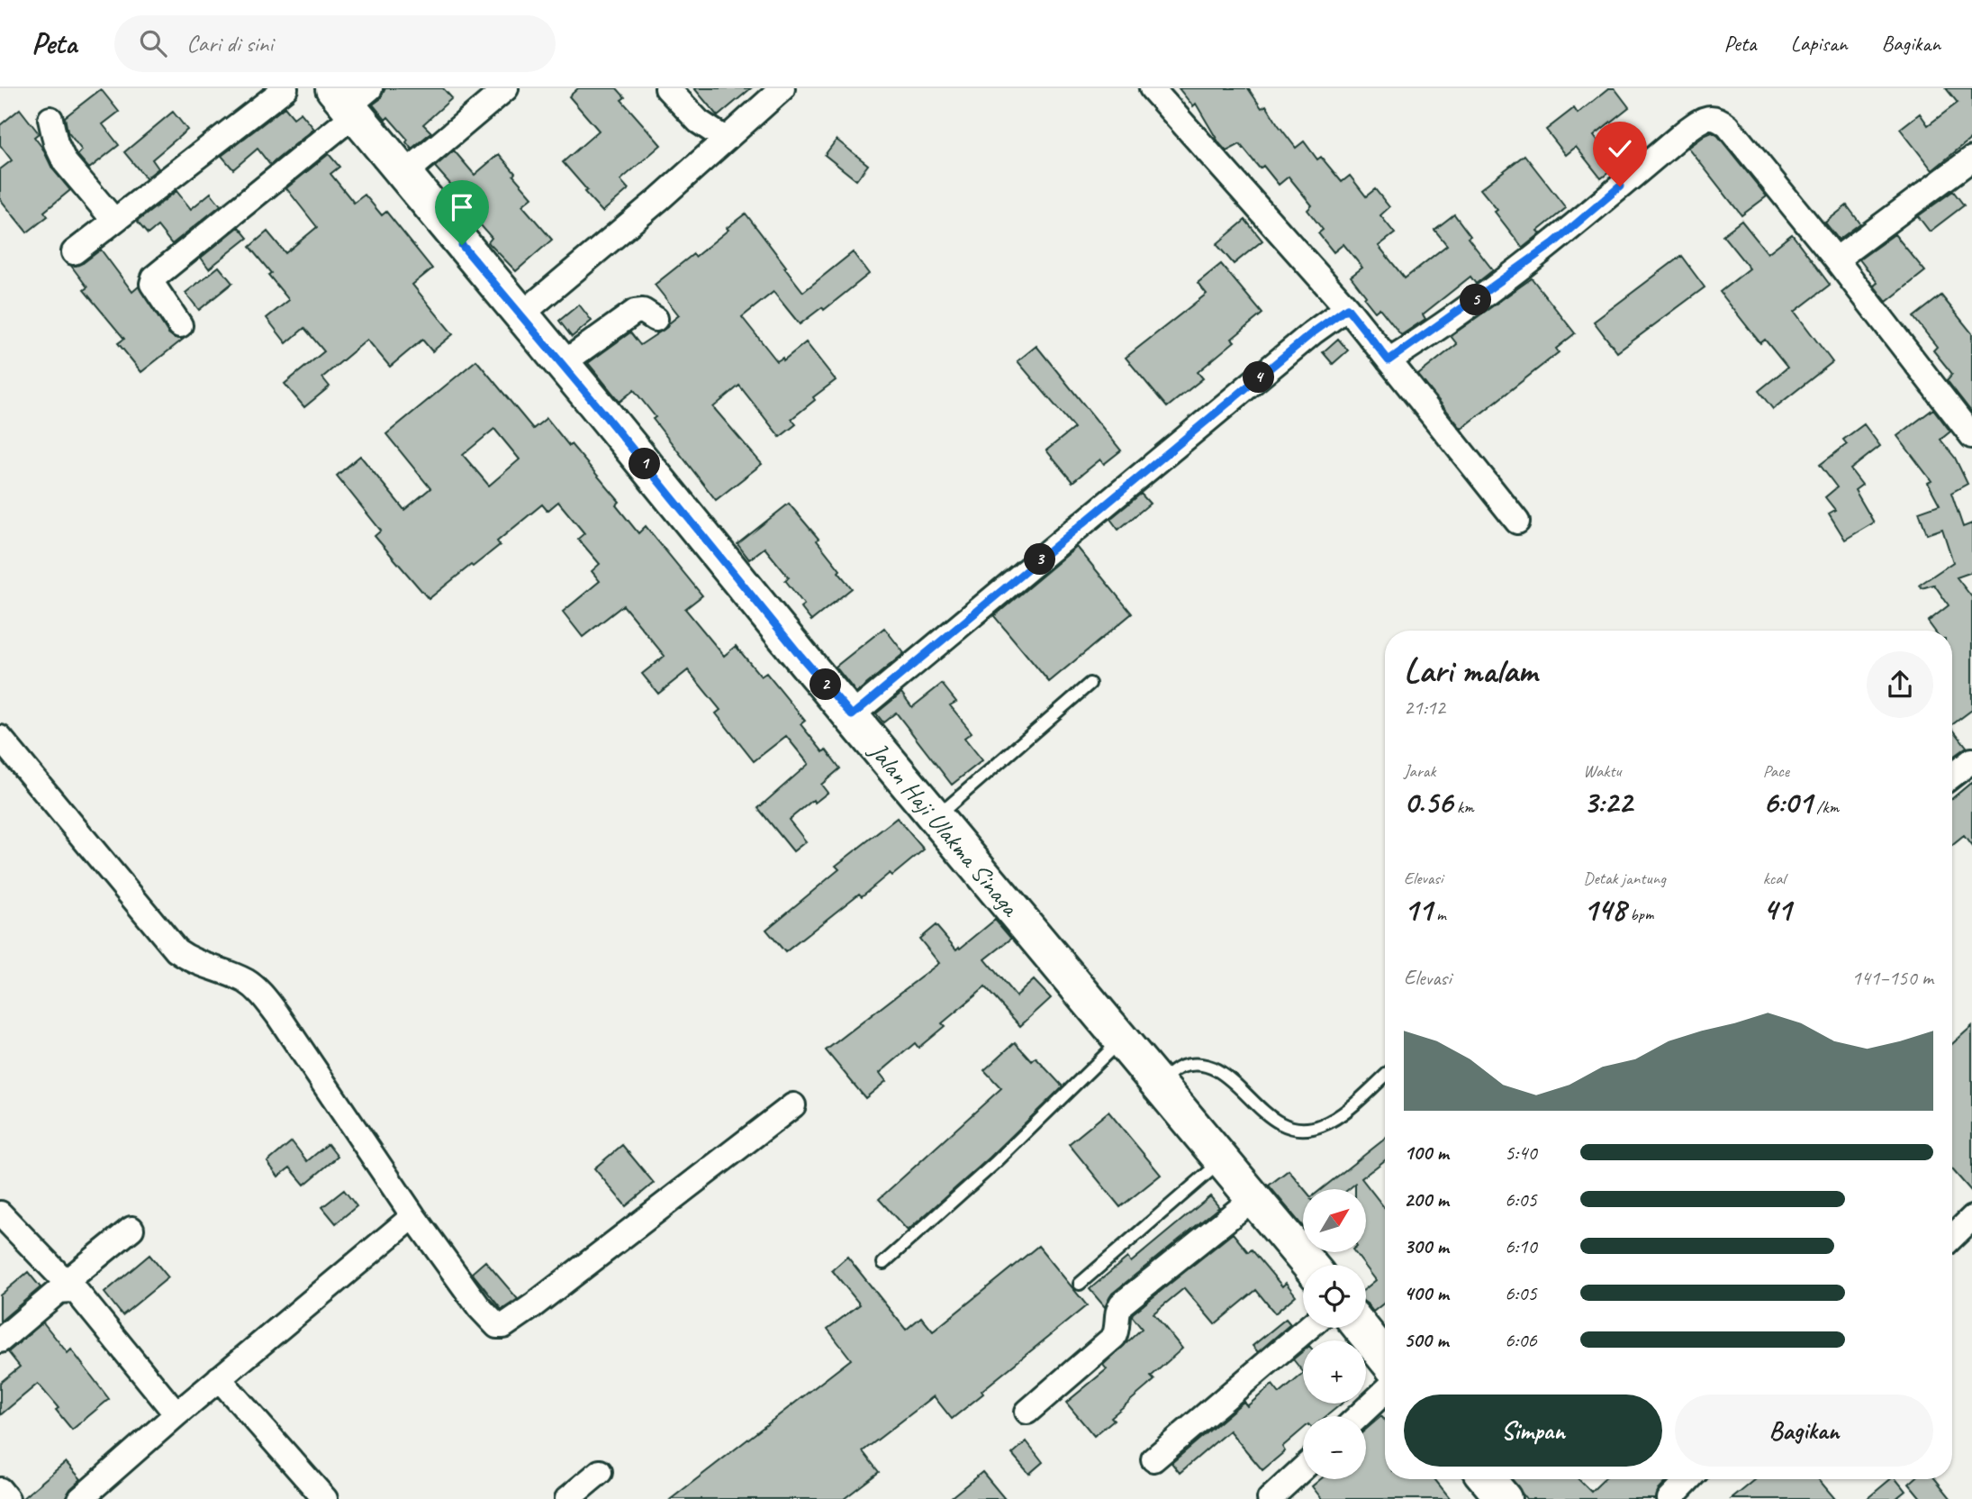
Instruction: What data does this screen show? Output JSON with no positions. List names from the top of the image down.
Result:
{
  "streets": {
    "main road": ["Jalan Haji Ulakma Sinaga"]
  },
  "north": "top right",
  "page": {
    "header": "Peta",
    "search": "Cari di sini",
    "nav": ["Peta", "Lapisan", "Bagikan"],
    "pins": [
      "5",
      "4",
      "1",
      "3",
      "2"
    ],
    "heading": ["Lari malam", "21:12"],
    "stats": [
      ["Jarak", "0.56 km"],
      ["Waktu", "3:22"],
      ["Pace", "6:01 /km"],
      ["Elevasi", "11 m"],
      ["Detak jantung", "148 bpm"],
      ["kcal", "41"]
    ],
    "chart": ["Elevasi", "141–150 m"],
    "list": [
      {
        "name": "100 m",
        "note": "5:40"
      },
      {
        "name": "200 m",
        "note": "6:05"
      },
      {
        "name": "300 m",
        "note": "6:10"
      },
      {
        "name": "400 m",
        "note": "6:05"
      },
      {
        "name": "500 m",
        "note": "6:06"
      }
    ],
    "map_buttons": ["+", "−"],
    "buttons": ["Simpan", "Bagikan"]
  }
}
